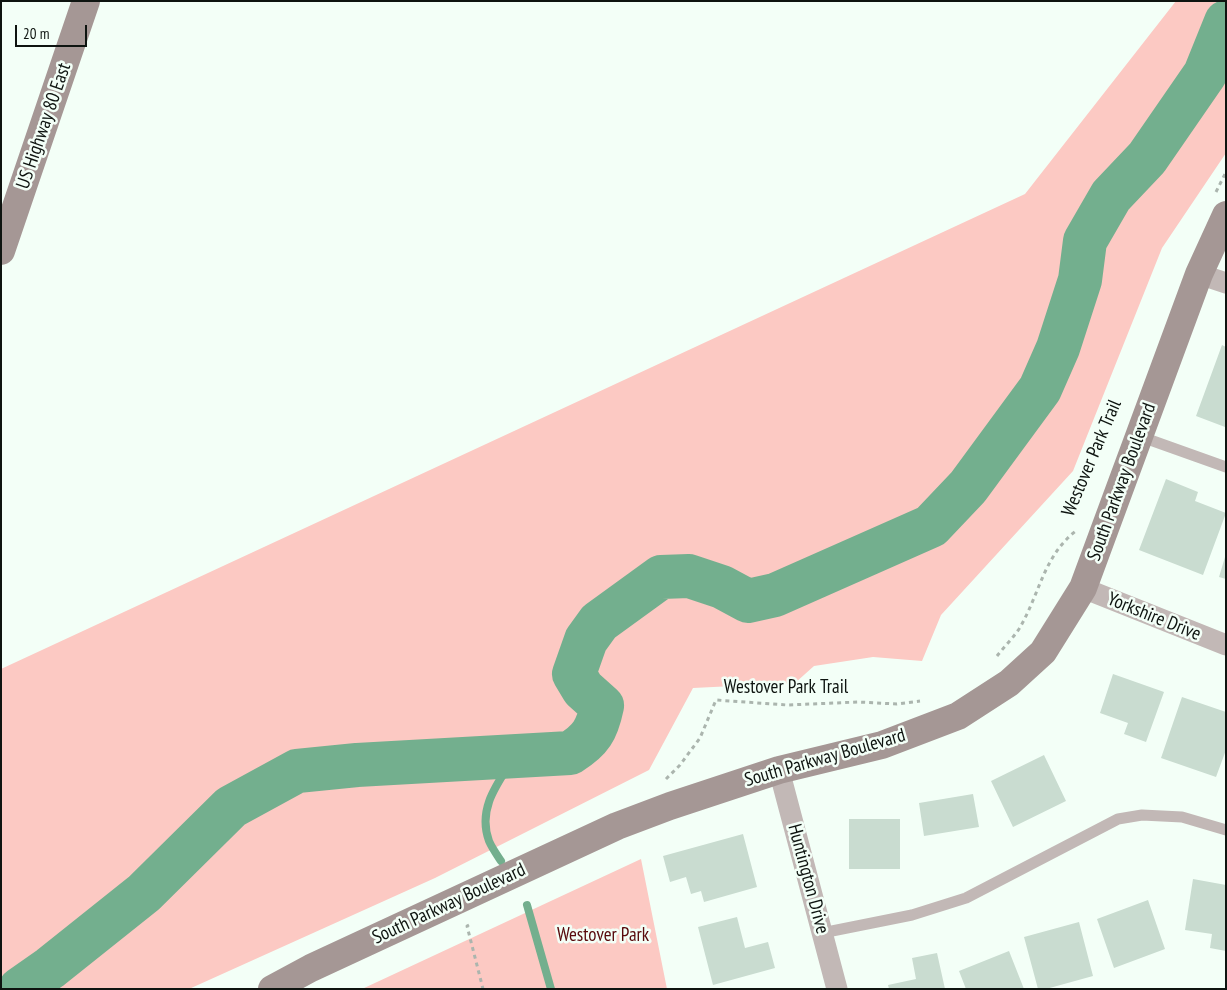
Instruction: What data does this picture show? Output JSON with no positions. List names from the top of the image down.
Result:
{
  "streets": {
    "street": [
      "US Highway 80 East",
      "South Parkway Boulevard",
      "Yorkshire Drive",
      "Huntington Drive"
    ],
    "path": ["Westover Park Trail"]
  },
  "crossings": [
    ["South Parkway Boulevard", "Yorkshire Drive"],
    ["South Parkway Boulevard", "Huntington Drive"]
  ],
  "parks": ["Westover Park"],
  "scale_bar": "20 m"
}
